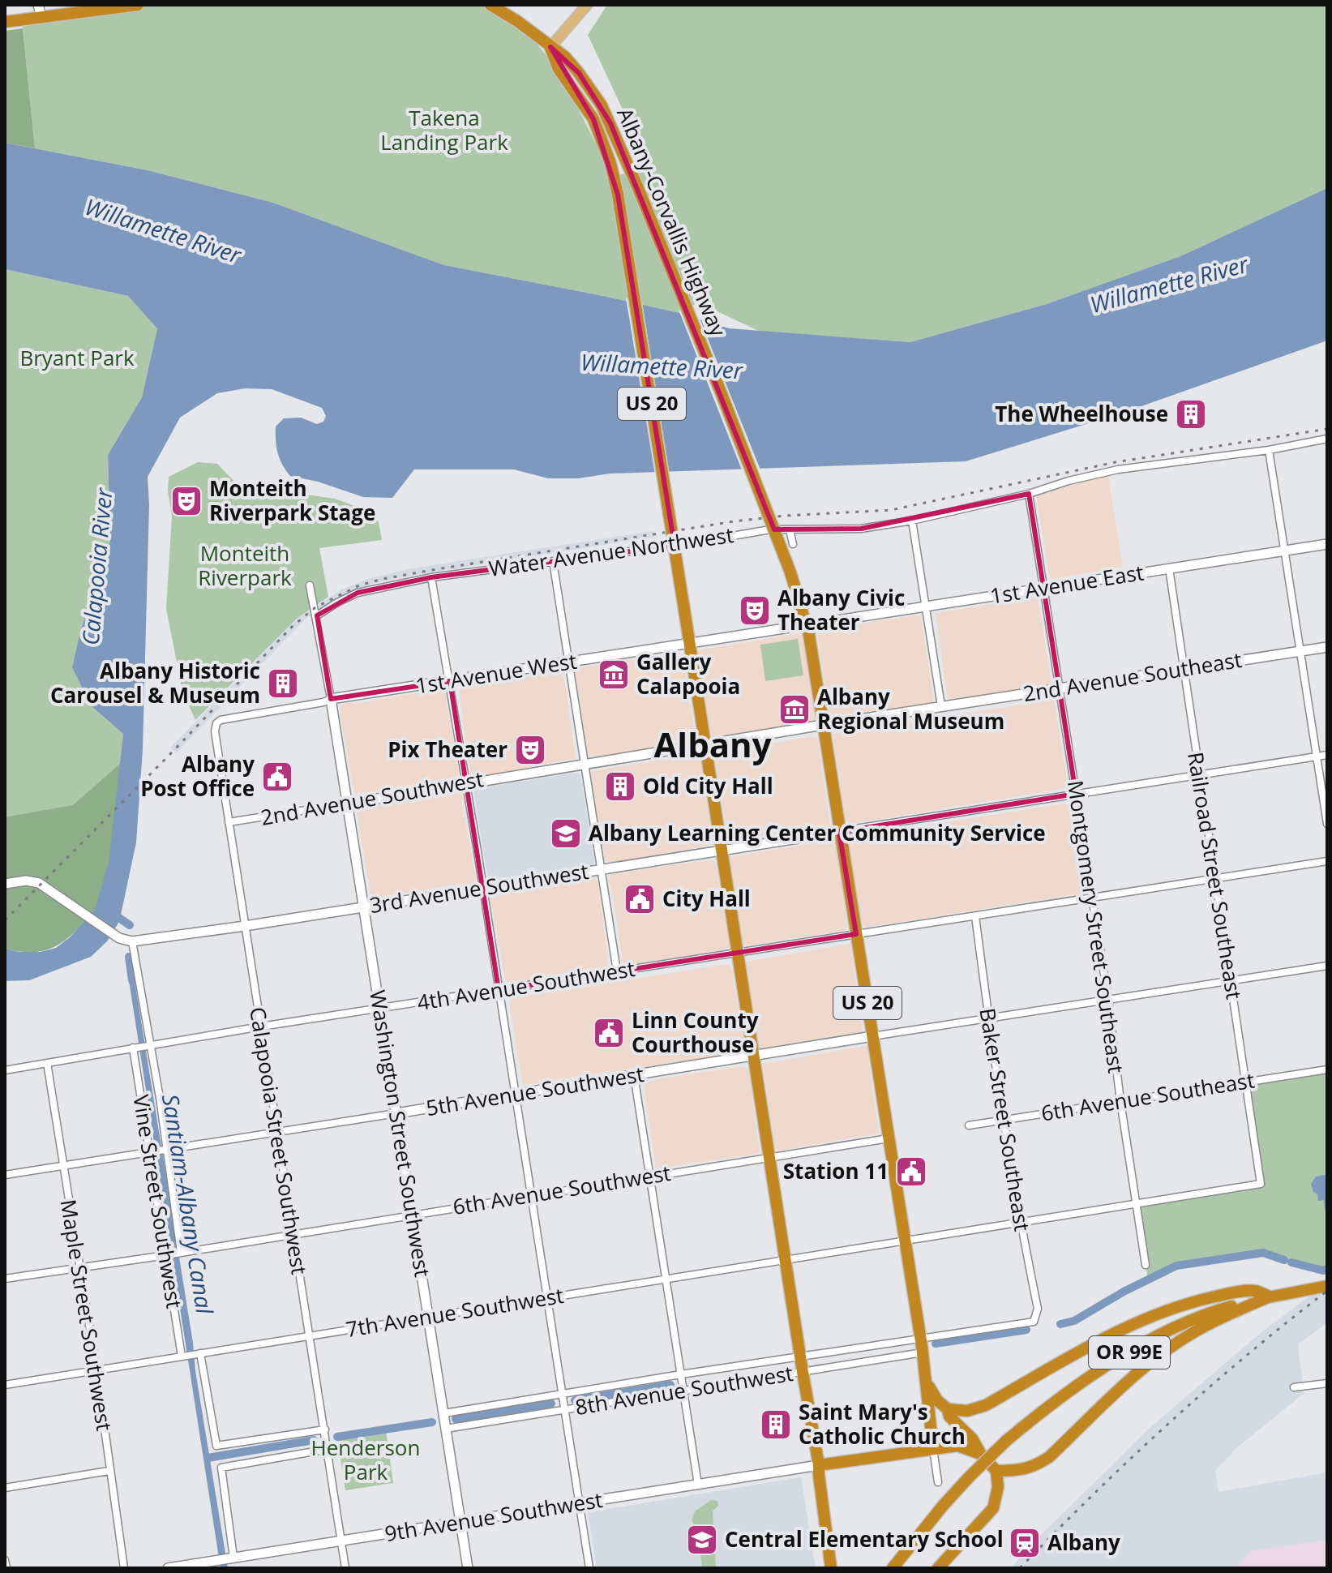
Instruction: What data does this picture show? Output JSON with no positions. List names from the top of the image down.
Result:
{
  "streets": {
    "highway": ["Albany-Corvallis Highway", "US 20", "OR 99E"],
    "street": [
      "Water Avenue Northwest",
      "1st Avenue East",
      "1st Avenue West",
      "2nd Avenue Southeast",
      "2nd Avenue Southwest",
      "Railroad Street Southeast",
      "3rd Avenue Southwest",
      "Montgomery Street Southeast",
      "4th Avenue Southwest",
      "5th Avenue Southwest",
      "6th Avenue Southeast",
      "Baker Street Southeast",
      "Washington Street Southwest",
      "Calapooia Street Southwest",
      "6th Avenue Southwest",
      "Vine Street Southwest",
      "7th Avenue Southwest",
      "Maple Street Southwest",
      "8th Avenue Southwest",
      "9th Avenue Southwest"
    ]
  },
  "crossings": [
    ["Albany-Corvallis Highway", "US 20"],
    ["Albany-Corvallis Highway", "1st Avenue East"],
    ["Albany-Corvallis Highway", "1st Avenue West"],
    ["US 20", "1st Avenue East"],
    ["US 20", "1st Avenue West"],
    ["US 20", "2nd Avenue Southeast"],
    ["US 20", "2nd Avenue Southwest"],
    ["US 20", "3rd Avenue Southwest"],
    ["US 20", "4th Avenue Southwest"],
    ["US 20", "5th Avenue Southwest"],
    ["US 20", "6th Avenue Southwest"],
    ["US 20", "7th Avenue Southwest"],
    ["US 20", "8th Avenue Southwest"],
    ["US 20", "9th Avenue Southwest"],
    ["Water Avenue Northwest", "Montgomery Street Southeast"],
    ["1st Avenue East", "1st Avenue West"],
    ["1st Avenue East", "Railroad Street Southeast"],
    ["1st Avenue East", "Montgomery Street Southeast"],
    ["1st Avenue West", "Washington Street Southwest"],
    ["1st Avenue West", "Calapooia Street Southwest"],
    ["2nd Avenue Southeast", "2nd Avenue Southwest"],
    ["2nd Avenue Southeast", "Railroad Street Southeast"],
    ["2nd Avenue Southeast", "Montgomery Street Southeast"],
    ["2nd Avenue Southwest", "Washington Street Southwest"],
    ["2nd Avenue Southwest", "Calapooia Street Southwest"],
    ["Railroad Street Southeast", "4th Avenue Southwest"],
    ["Railroad Street Southeast", "6th Avenue Southeast"],
    ["Railroad Street Southeast", "7th Avenue Southwest"],
    ["3rd Avenue Southwest", "Washington Street Southwest"],
    ["3rd Avenue Southwest", "Calapooia Street Southwest"],
    ["3rd Avenue Southwest", "Vine Street Southwest"],
    ["Montgomery Street Southeast", "4th Avenue Southwest"],
    ["Montgomery Street Southeast", "6th Avenue Southeast"],
    ["Montgomery Street Southeast", "7th Avenue Southwest"],
    ["4th Avenue Southwest", "Baker Street Southeast"],
    ["4th Avenue Southwest", "Washington Street Southwest"],
    ["4th Avenue Southwest", "Calapooia Street Southwest"],
    ["4th Avenue Southwest", "Vine Street Southwest"],
    ["4th Avenue Southwest", "Maple Street Southwest"],
    ["5th Avenue Southwest", "Washington Street Southwest"],
    ["5th Avenue Southwest", "Calapooia Street Southwest"],
    ["5th Avenue Southwest", "Vine Street Southwest"],
    ["5th Avenue Southwest", "Maple Street Southwest"],
    ["6th Avenue Southeast", "Baker Street Southeast"],
    ["Baker Street Southeast", "7th Avenue Southwest"],
    ["Baker Street Southeast", "8th Avenue Southwest"],
    ["Washington Street Southwest", "6th Avenue Southwest"],
    ["Washington Street Southwest", "7th Avenue Southwest"],
    ["Washington Street Southwest", "8th Avenue Southwest"],
    ["Washington Street Southwest", "9th Avenue Southwest"],
    ["Calapooia Street Southwest", "6th Avenue Southwest"],
    ["Calapooia Street Southwest", "Vine Street Southwest"],
    ["Calapooia Street Southwest", "7th Avenue Southwest"],
    ["Calapooia Street Southwest", "9th Avenue Southwest"],
    ["6th Avenue Southwest", "Vine Street Southwest"],
    ["6th Avenue Southwest", "Maple Street Southwest"],
    ["Vine Street Southwest", "7th Avenue Southwest"],
    ["7th Avenue Southwest", "Maple Street Southwest"]
  ],
  "districts": ["Albany"],
  "water": ["Willamette River", "Calapooia River", "Santiam-Albany Canal"],
  "parks": [
    "Takena Landing Park",
    "Bryant Park",
    "Monteith Riverpark",
    "Henderson Park"
  ],
  "places": {
    "building": [
      "The Wheelhouse",
      "Albany Historic Carousel & Museum",
      "Old City Hall",
      "Saint Mary's Catholic Church"
    ],
    "theatre": ["Monteith Riverpark Stage", "Albany Civic Theater", "Pix Theater"],
    "museum": ["Gallery Calapooia", "Albany Regional Museum"],
    "public building": [
      "Albany Post Office",
      "City Hall",
      "Linn County Courthouse",
      "Station 11"
    ],
    "school or university": ["Albany Learning Center Community Service", "Central Elementary School"],
    "station": ["Albany"]
  }
}
